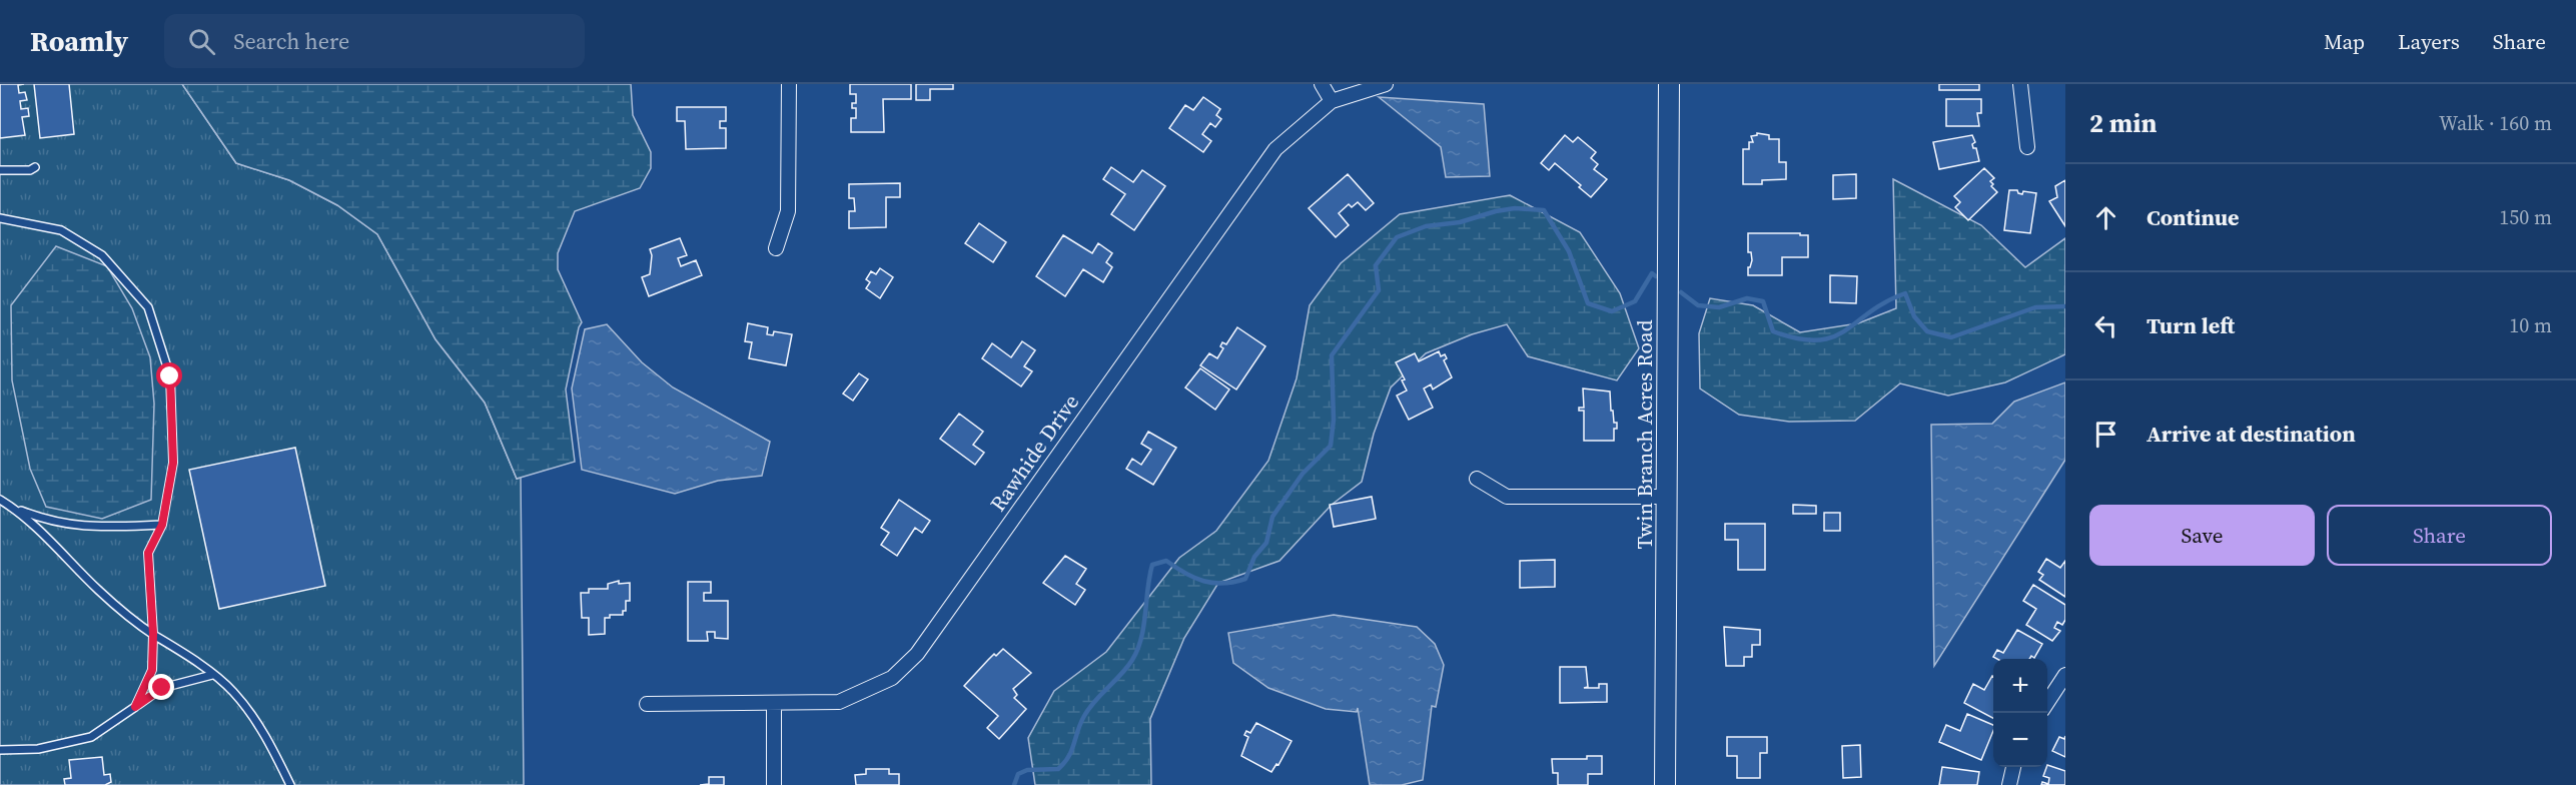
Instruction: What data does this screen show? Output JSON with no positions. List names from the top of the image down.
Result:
{
  "streets": {
    "street": ["Twin Branch Acres Road", "Rawhide Drive"]
  },
  "page": {
    "header": "Roamly",
    "search": "Search here",
    "nav": ["Map", "Layers", "Share"],
    "heading": ["2 min", "Walk · 160 m"],
    "list": [
      ["Continue", "150 m"],
      ["Turn left", "10 m"],
      "Arrive at destination"
    ],
    "buttons": ["Save", "Share"],
    "map_buttons": ["+", "−"]
  }
}
